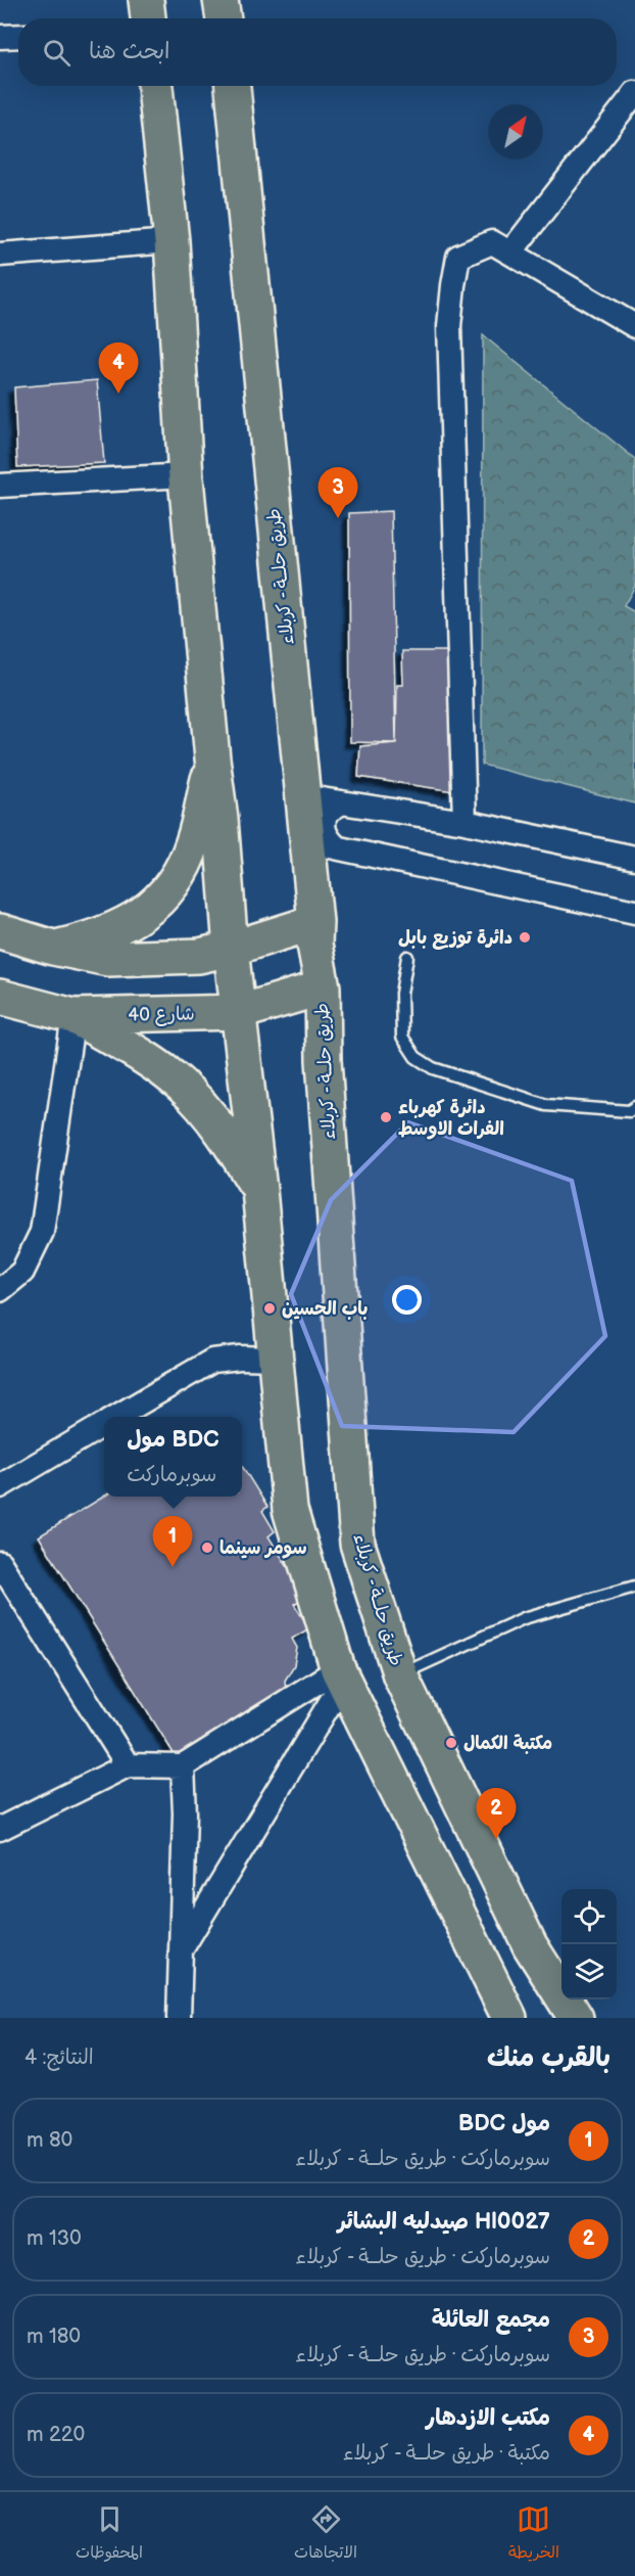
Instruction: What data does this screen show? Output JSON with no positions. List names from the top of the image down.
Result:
{
  "streets": {
    "main road": ["طريق حلــة - كربلاء", "شارع 40"]
  },
  "crossings": [
    ["طريق حلــة - كربلاء", "شارع 40"]
  ],
  "places": [
    "دائرة توزيع بابل",
    "دائرة كهرباء الفرات الاوسط",
    "باب الحسين",
    "سومر سينما",
    "مكتبة الكمال"
  ],
  "north": "top right",
  "page": {
    "search": "ابحث هنا",
    "pins": [
      "4",
      "3",
      "1",
      "2"
    ],
    "popup": ["مول BDC", "سوبرماركت"],
    "heading": ["بالقرب منك", "النتائج: 4"],
    "list": [
      {
        "mark": "1",
        "name": "مول BDC",
        "note": "سوبرماركت · طريق حلــة - كربلاء",
        "value": "80 m"
      },
      {
        "mark": "2",
        "name": "Hl0027 صيدليه البشائر",
        "note": "سوبرماركت · طريق حلــة - كربلاء",
        "value": "130 m"
      },
      {
        "mark": "3",
        "name": "مجمع العائلة",
        "note": "سوبرماركت · طريق حلــة - كربلاء",
        "value": "180 m"
      },
      {
        "mark": "4",
        "name": "مكتب الازدهار",
        "note": "مكتبة · طريق حلــة - كربلاء",
        "value": "220 m"
      }
    ],
    "nav": ["الخريطة", "الاتجاهات", "المحفوظات"]
  }
}
